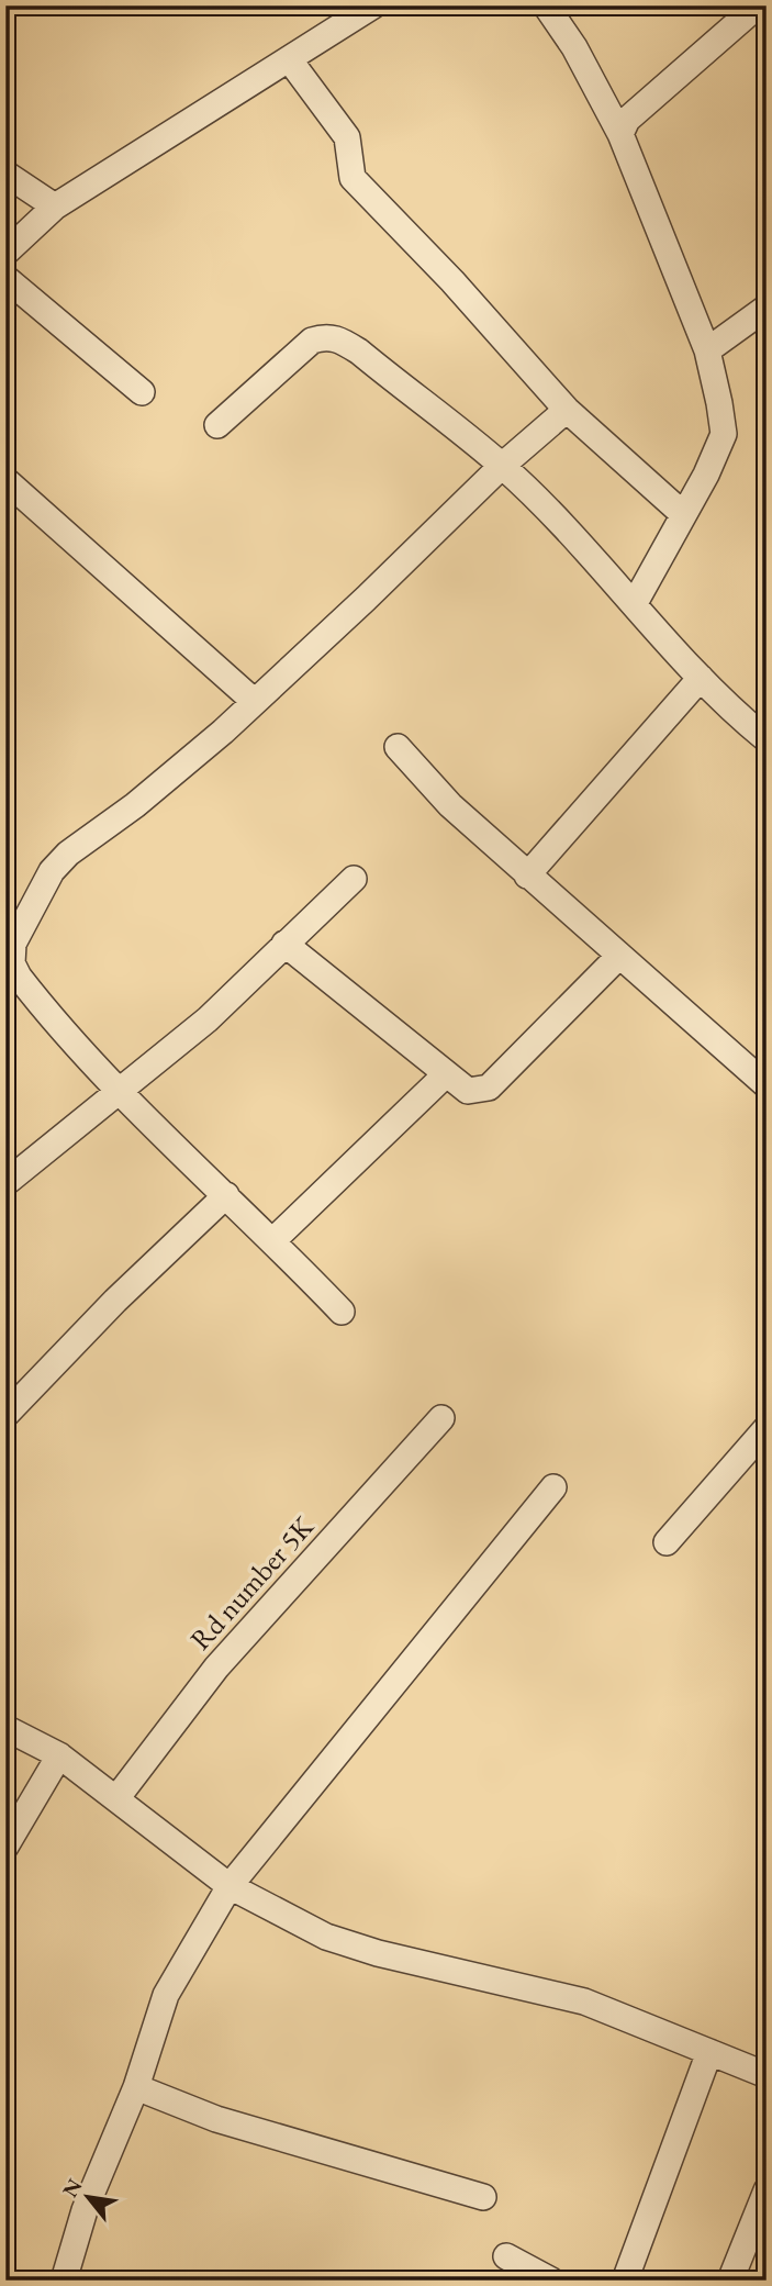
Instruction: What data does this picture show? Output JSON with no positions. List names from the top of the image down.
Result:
{
  "streets": {
    "street": ["Rd number 5K"]
  },
  "north": "top left"
}
